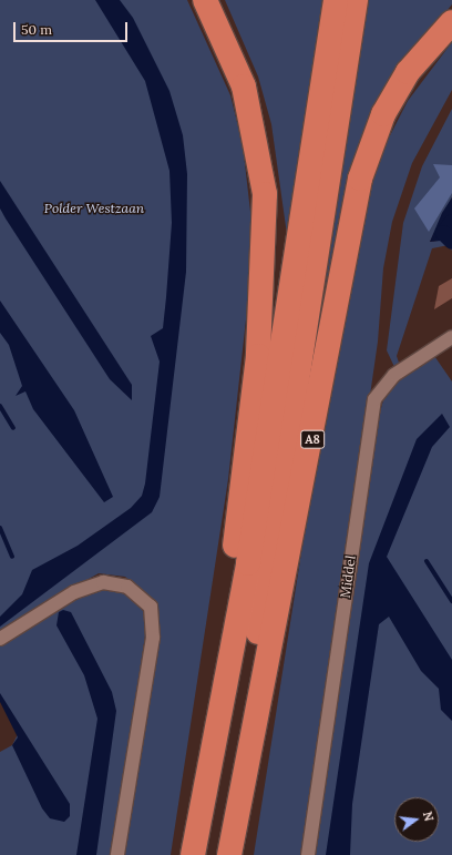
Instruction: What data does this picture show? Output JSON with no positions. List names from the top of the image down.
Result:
{
  "streets": {
    "highway": ["A8"],
    "street": ["Middel"]
  },
  "parks": ["Polder Westzaan"],
  "scale_bar": "50 m",
  "north": "right"
}
